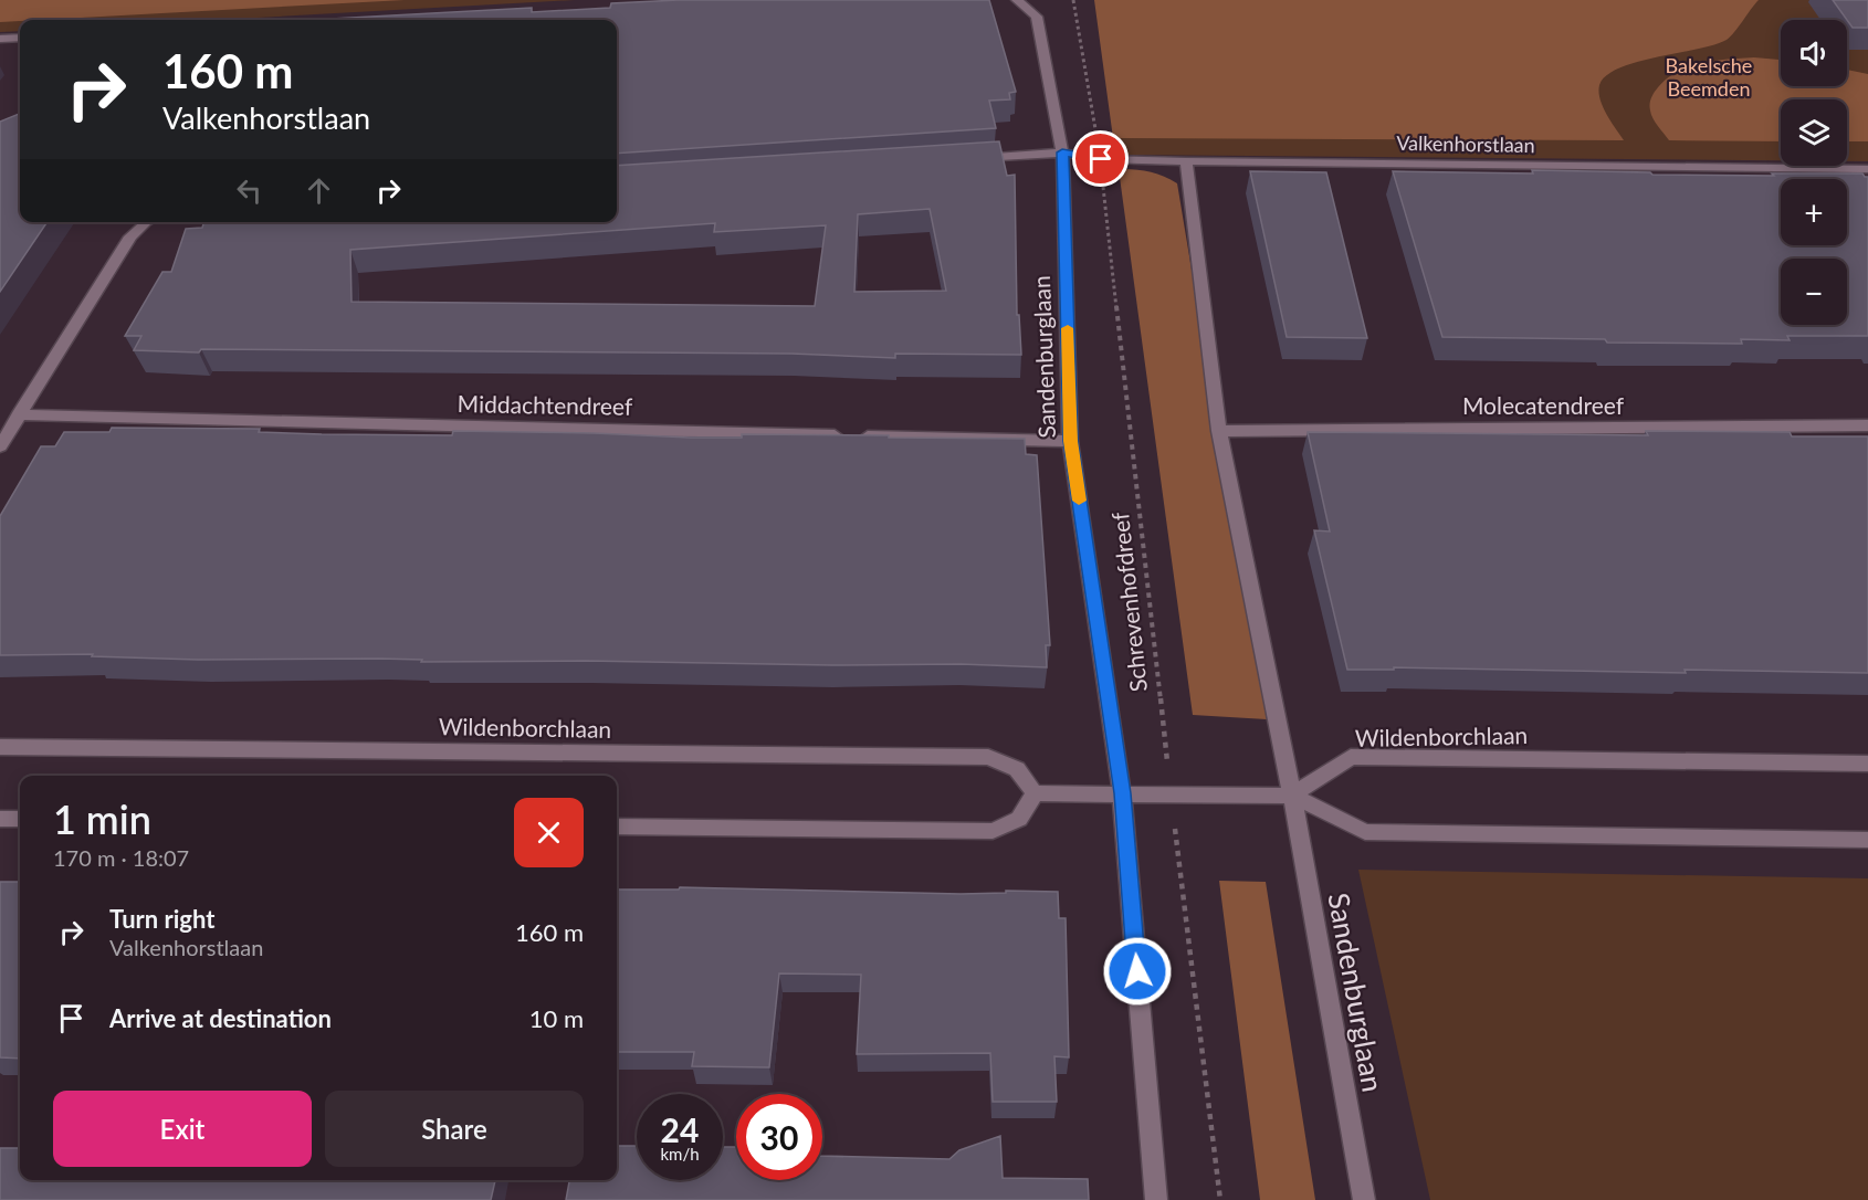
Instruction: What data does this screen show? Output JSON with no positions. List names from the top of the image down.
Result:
{
  "streets": {
    "street": [
      "Valkenhorstlaan",
      "Sandenburglaan",
      "Middachtendreef",
      "Molecatendreef",
      "Wildenborchlaan"
    ],
    "path": ["Schrevenhofdreef"]
  },
  "crossings": [
    ["Valkenhorstlaan", "Sandenburglaan"],
    ["Valkenhorstlaan", "Schrevenhofdreef"],
    ["Sandenburglaan", "Middachtendreef"],
    ["Sandenburglaan", "Molecatendreef"],
    ["Sandenburglaan", "Wildenborchlaan"]
  ],
  "parks": ["Bakelsche Beemden"],
  "page": {
    "map_buttons": ["+", "−"],
    "turn": ["160 m", "Valkenhorstlaan"],
    "heading": ["1 min", "170 m · 18:07"],
    "list": [
      {
        "name": "Turn right",
        "note": "Valkenhorstlaan",
        "value": "160 m"
      },
      {
        "name": "Arrive at destination",
        "value": "10 m"
      }
    ],
    "buttons": ["Exit", "Share"],
    "speed": "24 km/h",
    "limit": "30"
  }
}
